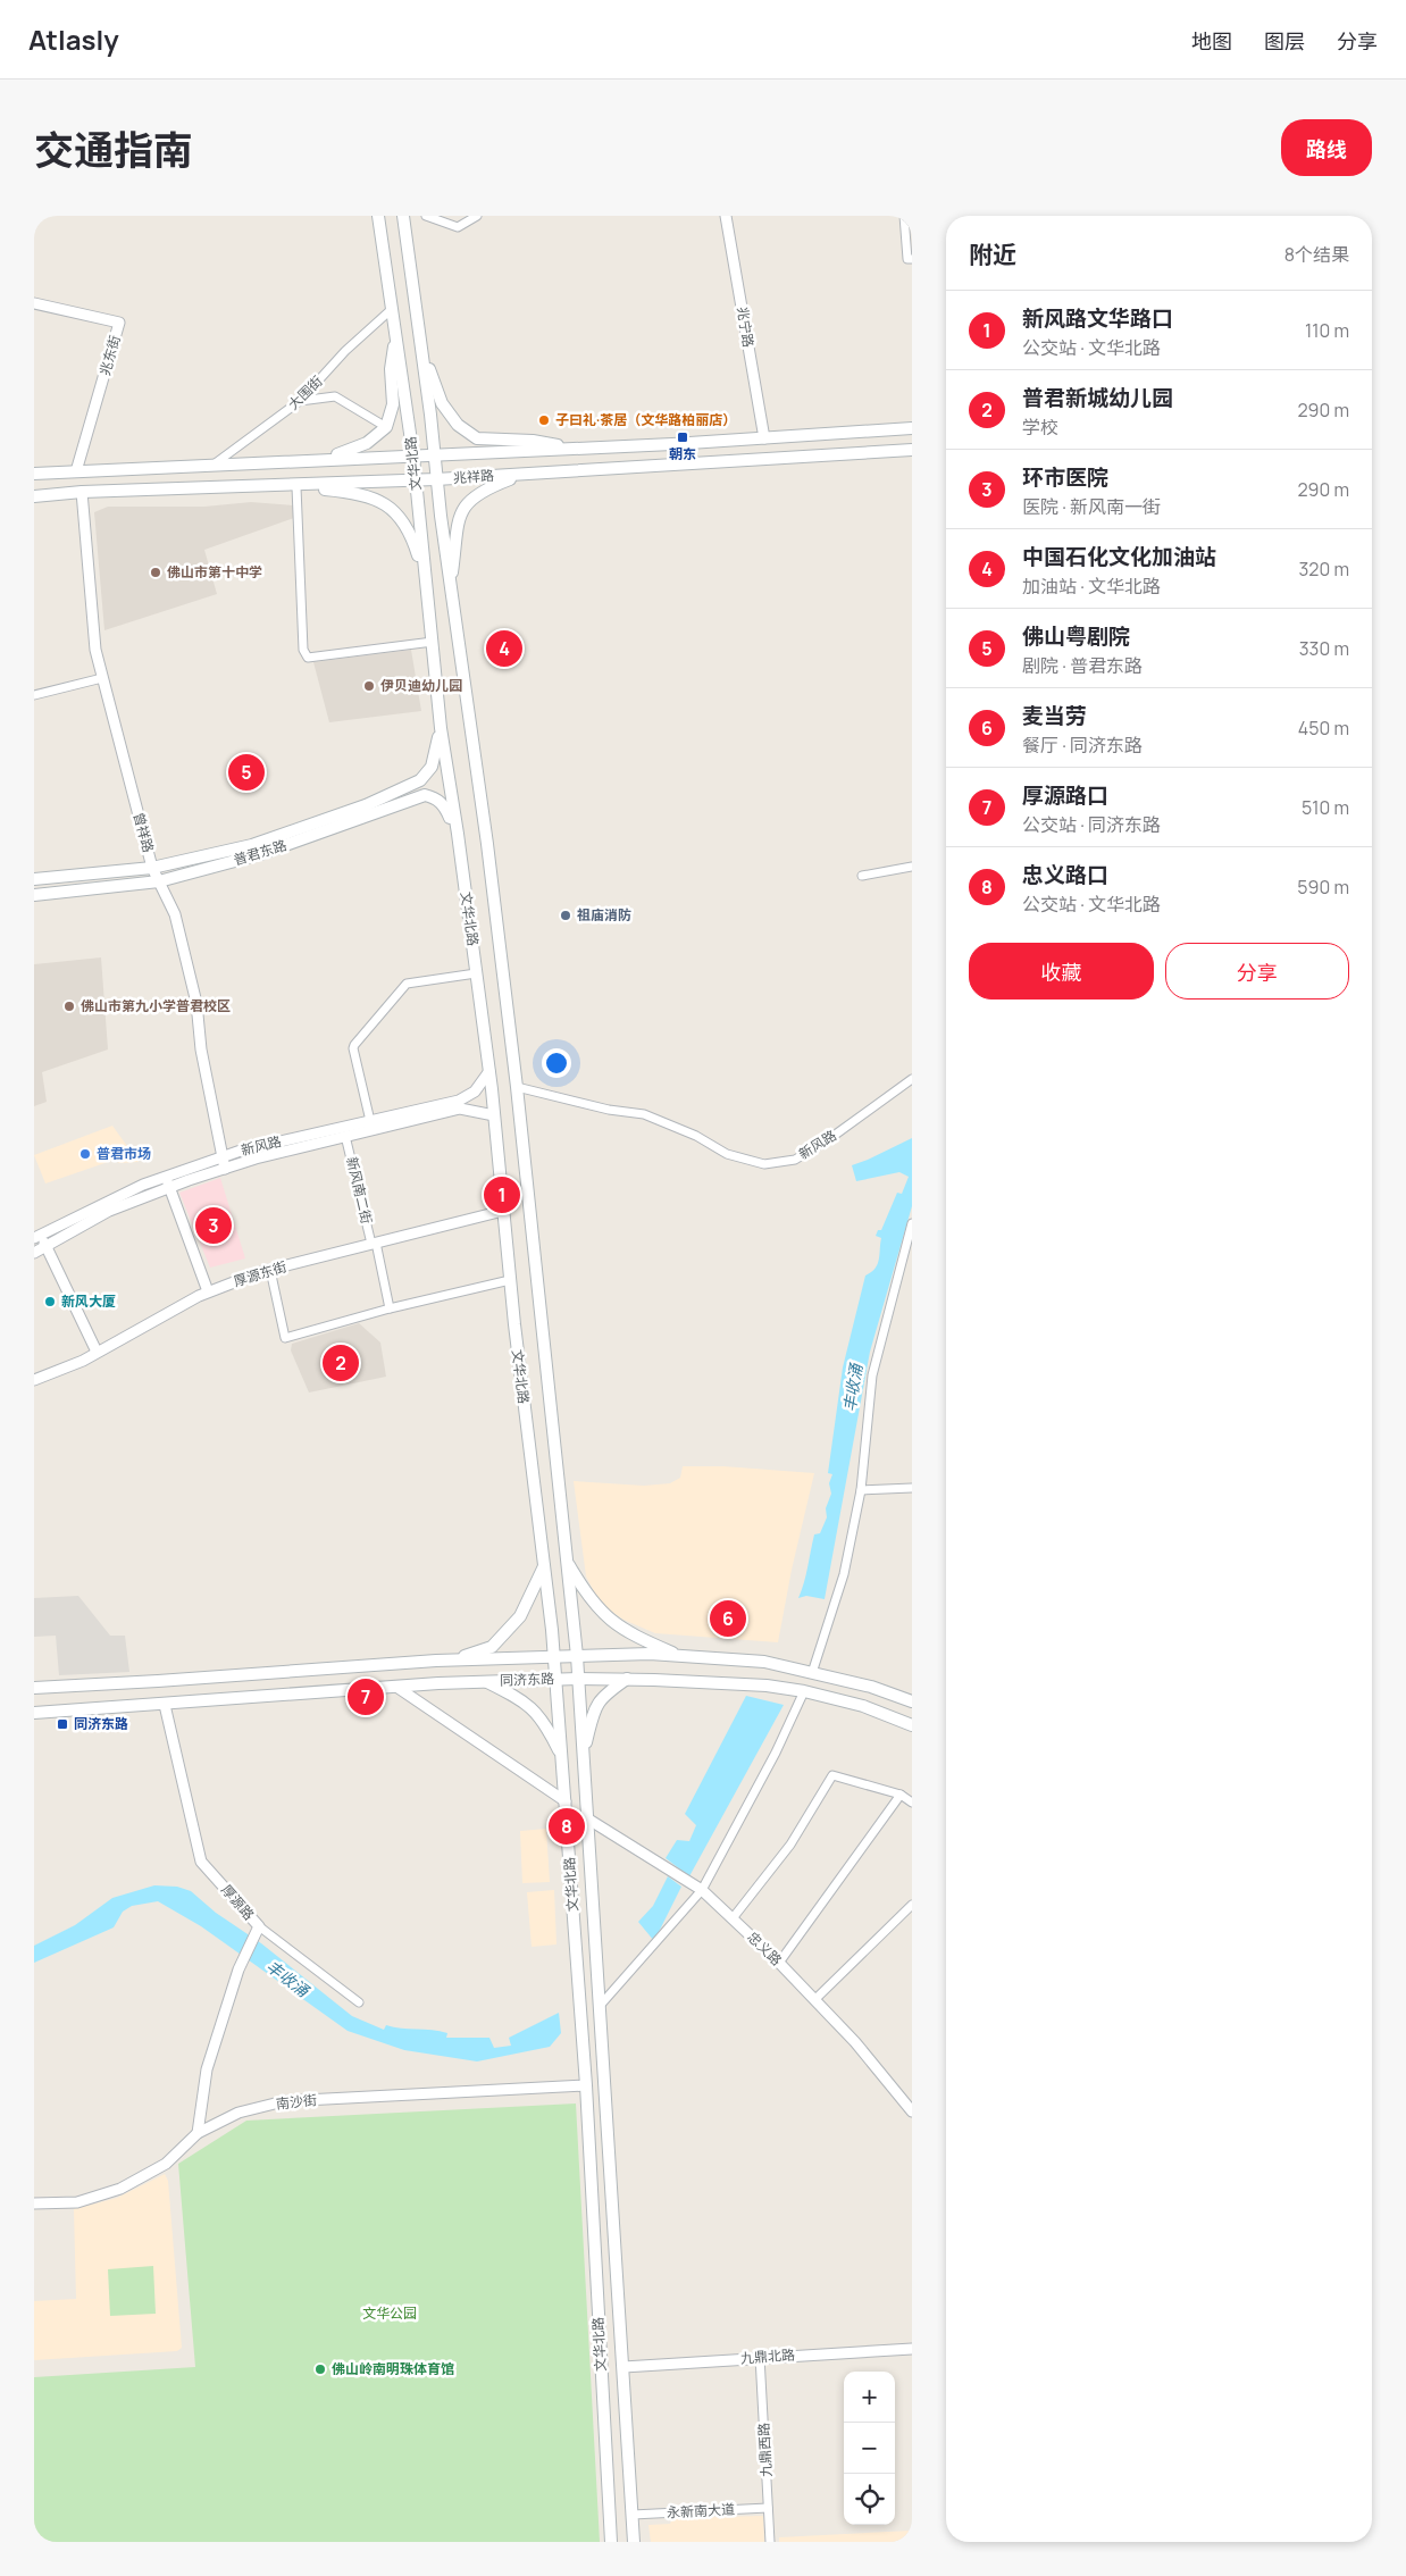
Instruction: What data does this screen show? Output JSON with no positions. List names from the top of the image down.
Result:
{
  "streets": {
    "main road": [
      "文华北路",
      "兆祥路",
      "普君东路",
      "同济东路"
    ],
    "street": [
      "兆宁路",
      "兆东街",
      "大围街",
      "曾祥路",
      "新风路",
      "新风南二街",
      "厚源东街",
      "厚源路",
      "忠义路",
      "南沙街",
      "九鼎北路",
      "九鼎西路",
      "永新南大道"
    ]
  },
  "crossings": [
    ["兆宁路", "兆祥路"],
    ["兆东街", "兆祥路"],
    ["大围街", "文华北路"],
    ["大围街", "兆祥路"],
    ["文华北路", "兆祥路"],
    ["文华北路", "新风路"],
    ["文华北路", "厚源东街"],
    ["文华北路", "同济东路"],
    ["文华北路", "忠义路"],
    ["文华北路", "南沙街"],
    ["文华北路", "九鼎北路"],
    ["文华北路", "永新南大道"],
    ["兆祥路", "曾祥路"],
    ["曾祥路", "普君东路"],
    ["曾祥路", "新风路"],
    ["新风路", "新风南二街"],
    ["新风南二街", "厚源东街"],
    ["同济东路", "厚源路"],
    ["厚源路", "南沙街"],
    ["九鼎北路", "九鼎西路"],
    ["九鼎西路", "永新南大道"]
  ],
  "water": ["丰收涌"],
  "parks": ["文华公园"],
  "places": {
    "other": [
      "子曰礼·茶居（文华路柏丽店）",
      "佛山市第十中学",
      "伊贝迪幼儿园",
      "祖庙消防",
      "佛山市第九小学普君校区",
      "普君市场",
      "新风大厦",
      "佛山岭南明珠体育馆"
    ],
    "transit": ["朝东", "同济东路"]
  },
  "page": {
    "header": "Atlasly",
    "nav": ["地图", "图层", "分享"],
    "title": "交通指南",
    "buttons": [
      "路线",
      ["收藏", "分享"]
    ],
    "heading": ["附近", "8个结果"],
    "list": [
      {
        "mark": "1",
        "name": "新风路文华路口",
        "note": "公交站 · 文华北路",
        "value": "110 m"
      },
      {
        "mark": "2",
        "name": "普君新城幼儿园",
        "note": "学校",
        "value": "290 m"
      },
      {
        "mark": "3",
        "name": "环市医院",
        "note": "医院 · 新风南一街",
        "value": "290 m"
      },
      {
        "mark": "4",
        "name": "中国石化文化加油站",
        "note": "加油站 · 文华北路",
        "value": "320 m"
      },
      {
        "mark": "5",
        "name": "佛山粤剧院",
        "note": "剧院 · 普君东路",
        "value": "330 m"
      },
      {
        "mark": "6",
        "name": "麦当劳",
        "note": "餐厅 · 同济东路",
        "value": "450 m"
      },
      {
        "mark": "7",
        "name": "厚源路口",
        "note": "公交站 · 同济东路",
        "value": "510 m"
      },
      {
        "mark": "8",
        "name": "忠义路口",
        "note": "公交站 · 文华北路",
        "value": "590 m"
      }
    ],
    "pins": [
      "4",
      "5",
      "1",
      "3",
      "2",
      "6",
      "7",
      "8"
    ],
    "map_buttons": ["+", "−"]
  }
}
